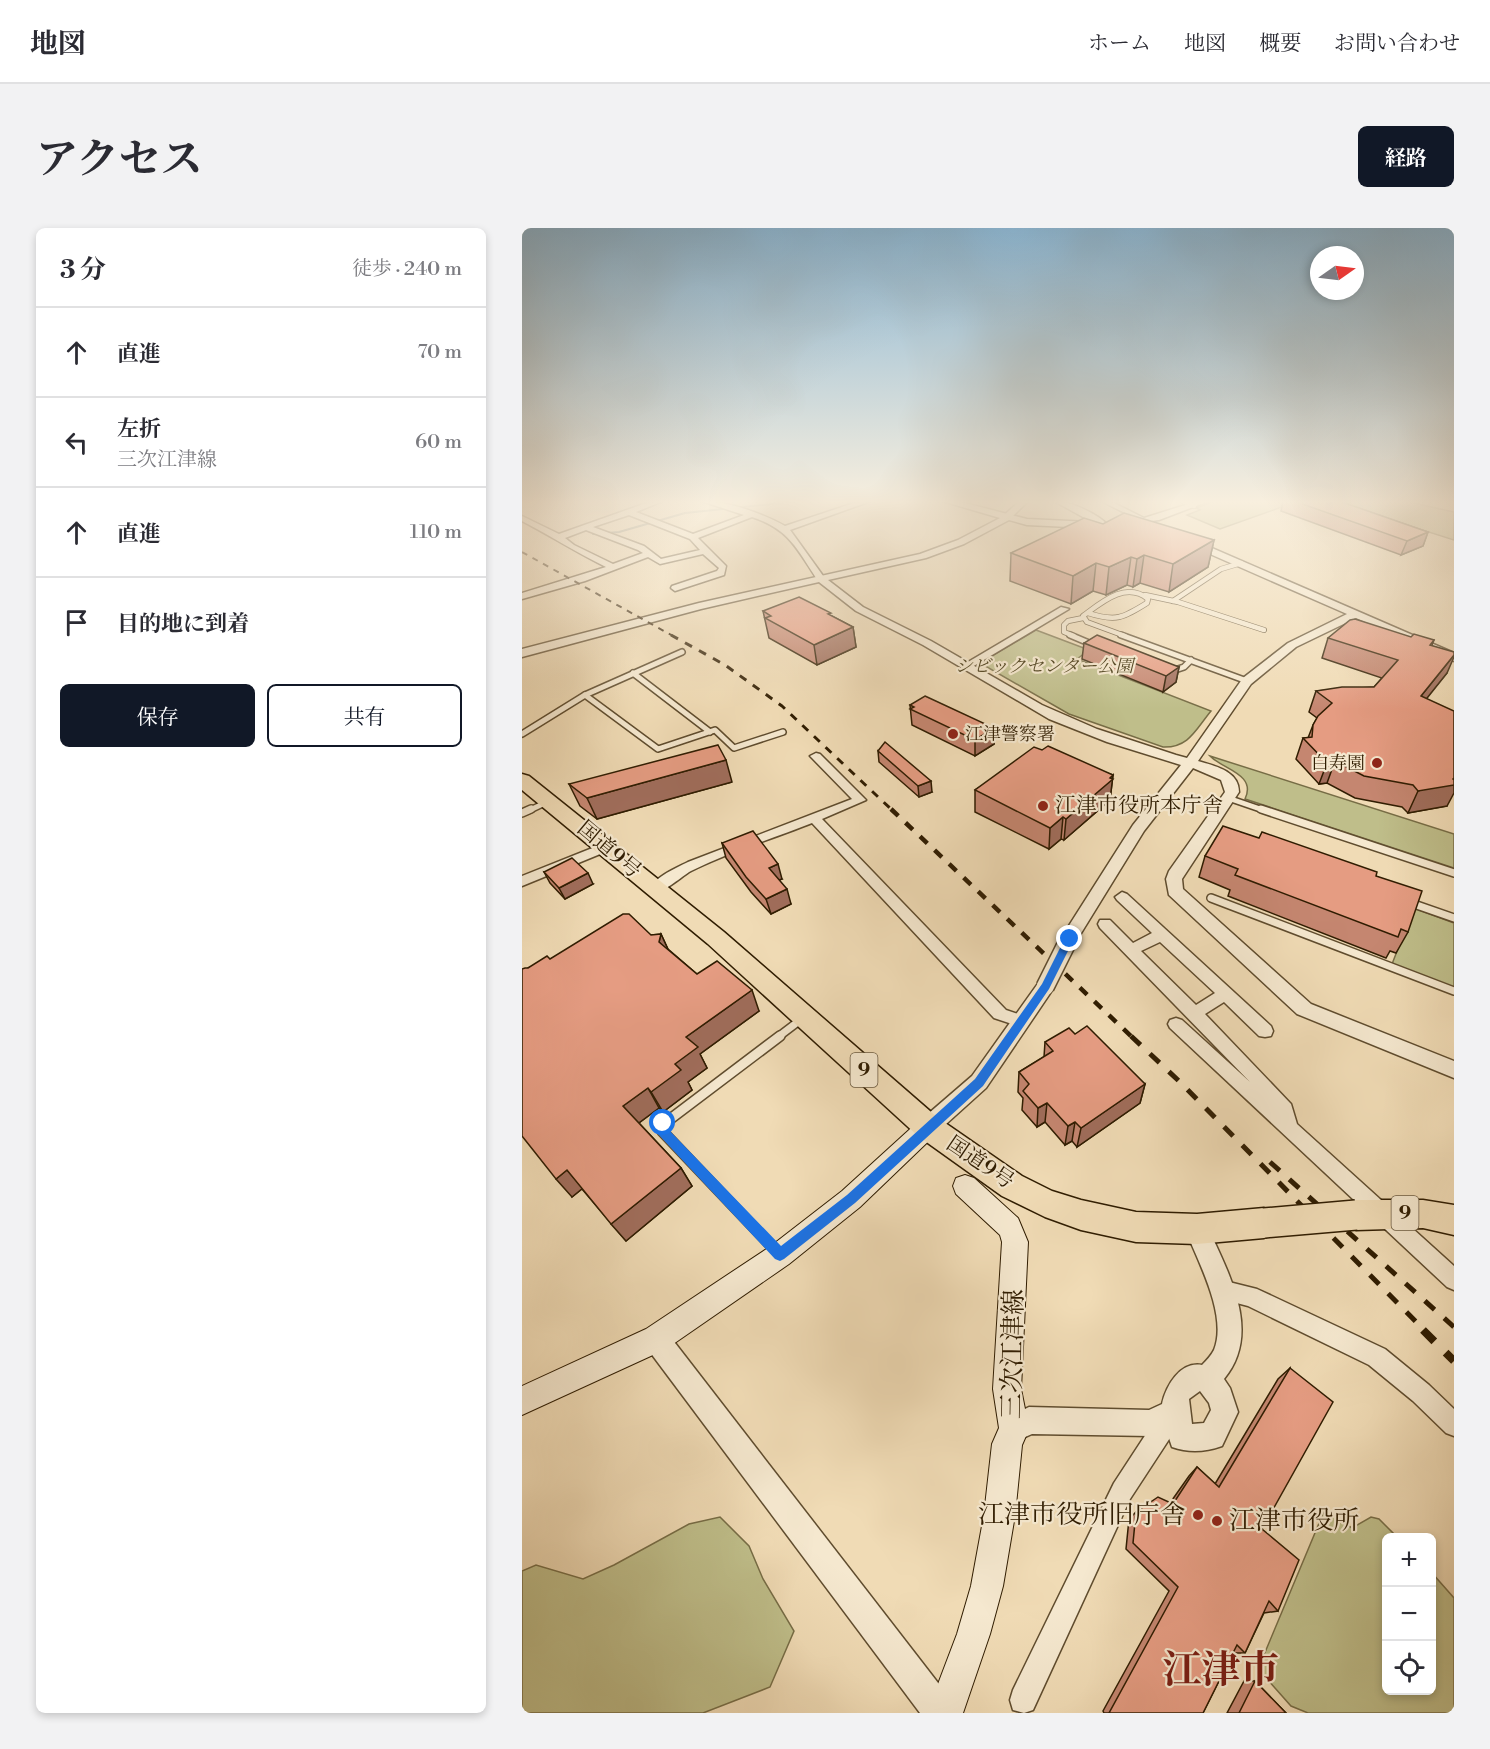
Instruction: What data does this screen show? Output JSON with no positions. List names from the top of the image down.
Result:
{
  "streets": {
    "highway": ["国道9号", "9"],
    "main road": ["三次江津線"]
  },
  "districts": ["江津市"],
  "parks": ["シビックセンター公園"],
  "places": [
    "江津警察署",
    "白寿園",
    "江津市役所本庁舎",
    "江津市役所旧庁舎",
    "江津市役所"
  ],
  "north": "right",
  "page": {
    "header": "地図",
    "nav": [
      "ホーム",
      "地図",
      "概要",
      "お問い合わせ"
    ],
    "title": "アクセス",
    "buttons": [
      "経路",
      ["保存", "共有"]
    ],
    "heading": ["3 分", "徒歩 · 240 m"],
    "list": [
      ["直進", "70 m"],
      ["左折", "三次江津線", "60 m"],
      ["直進", "110 m"],
      "目的地に到着"
    ],
    "map_buttons": ["+", "−"]
  }
}
